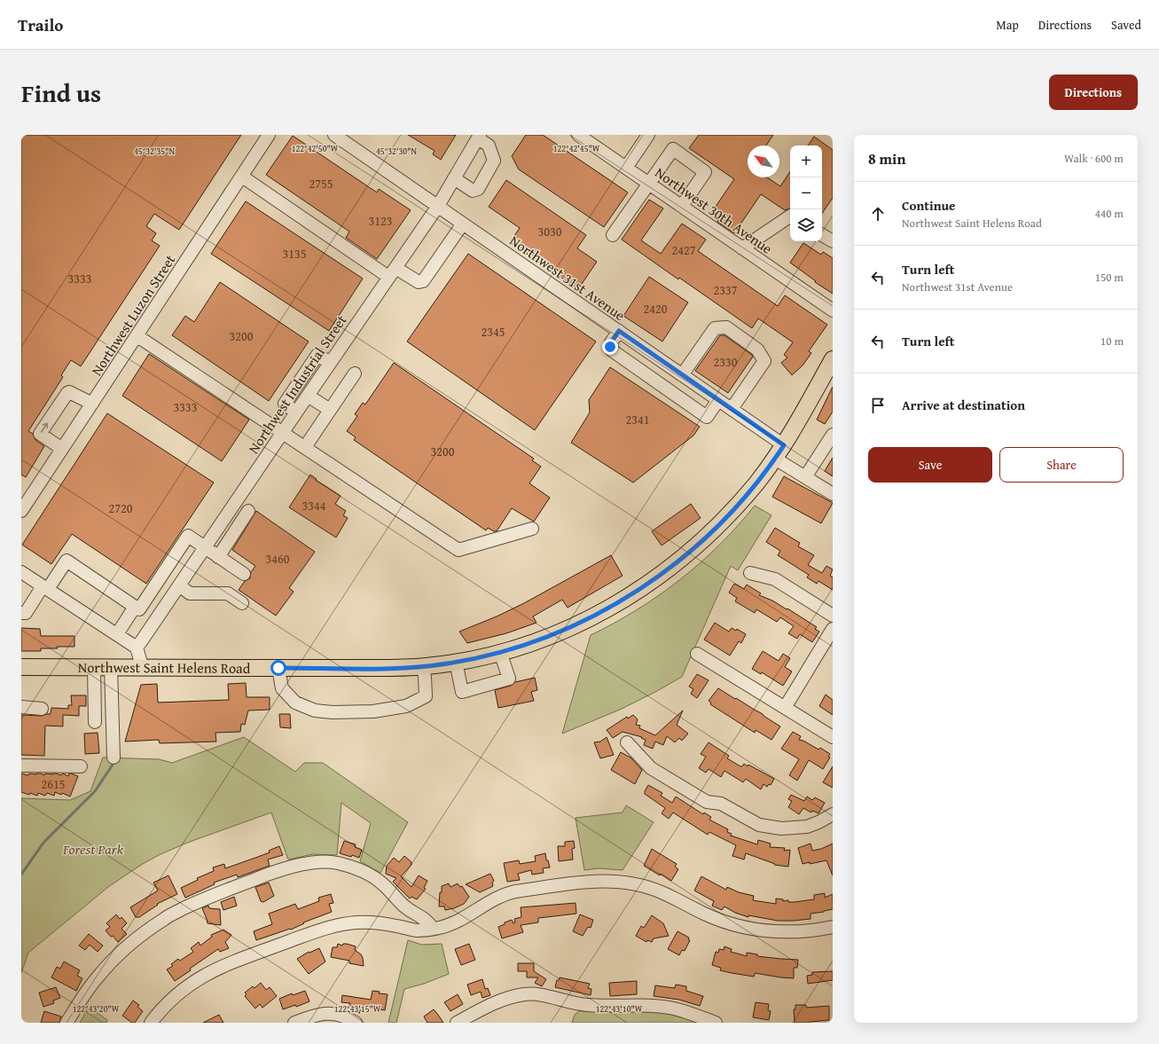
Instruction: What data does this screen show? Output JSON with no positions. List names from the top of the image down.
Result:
{
  "streets": {
    "main road": ["Northwest Saint Helens Road"],
    "street": [
      "Northwest 30th Avenue",
      "Northwest 31st Avenue",
      "Northwest Luzon Street",
      "Northwest Industrial Street"
    ]
  },
  "crossings": [
    ["Northwest 31st Avenue", "Northwest Industrial Street"],
    ["Northwest 31st Avenue", "Northwest Saint Helens Road"]
  ],
  "parks": ["Forest Park"],
  "house_numbers": [
    "2755",
    "3123",
    "3030",
    "2427",
    "3135",
    "3333",
    "2337",
    "2420",
    "2345",
    "3200",
    "2330",
    "3333",
    "2341",
    "3200",
    "3344",
    "2720",
    "3460",
    "2615"
  ],
  "north": "top left",
  "page": {
    "header": "Trailo",
    "nav": ["Map", "Directions", "Saved"],
    "title": "Find us",
    "buttons": [
      "Directions",
      ["Save", "Share"]
    ],
    "heading": ["8 min", "Walk · 600 m"],
    "map_buttons": ["+", "−"],
    "list": [
      ["Continue", "Northwest Saint Helens Road", "440 m"],
      ["Turn left", "Northwest 31st Avenue", "150 m"],
      ["Turn left", "10 m"],
      "Arrive at destination"
    ]
  },
  "coordinates": [
    "122°42'50\"W",
    "122°42'45\"W",
    "45°32'35\"N",
    "45°32'30\"N",
    "122°43'20\"W",
    "122°43'15\"W",
    "122°43'10\"W"
  ]
}
